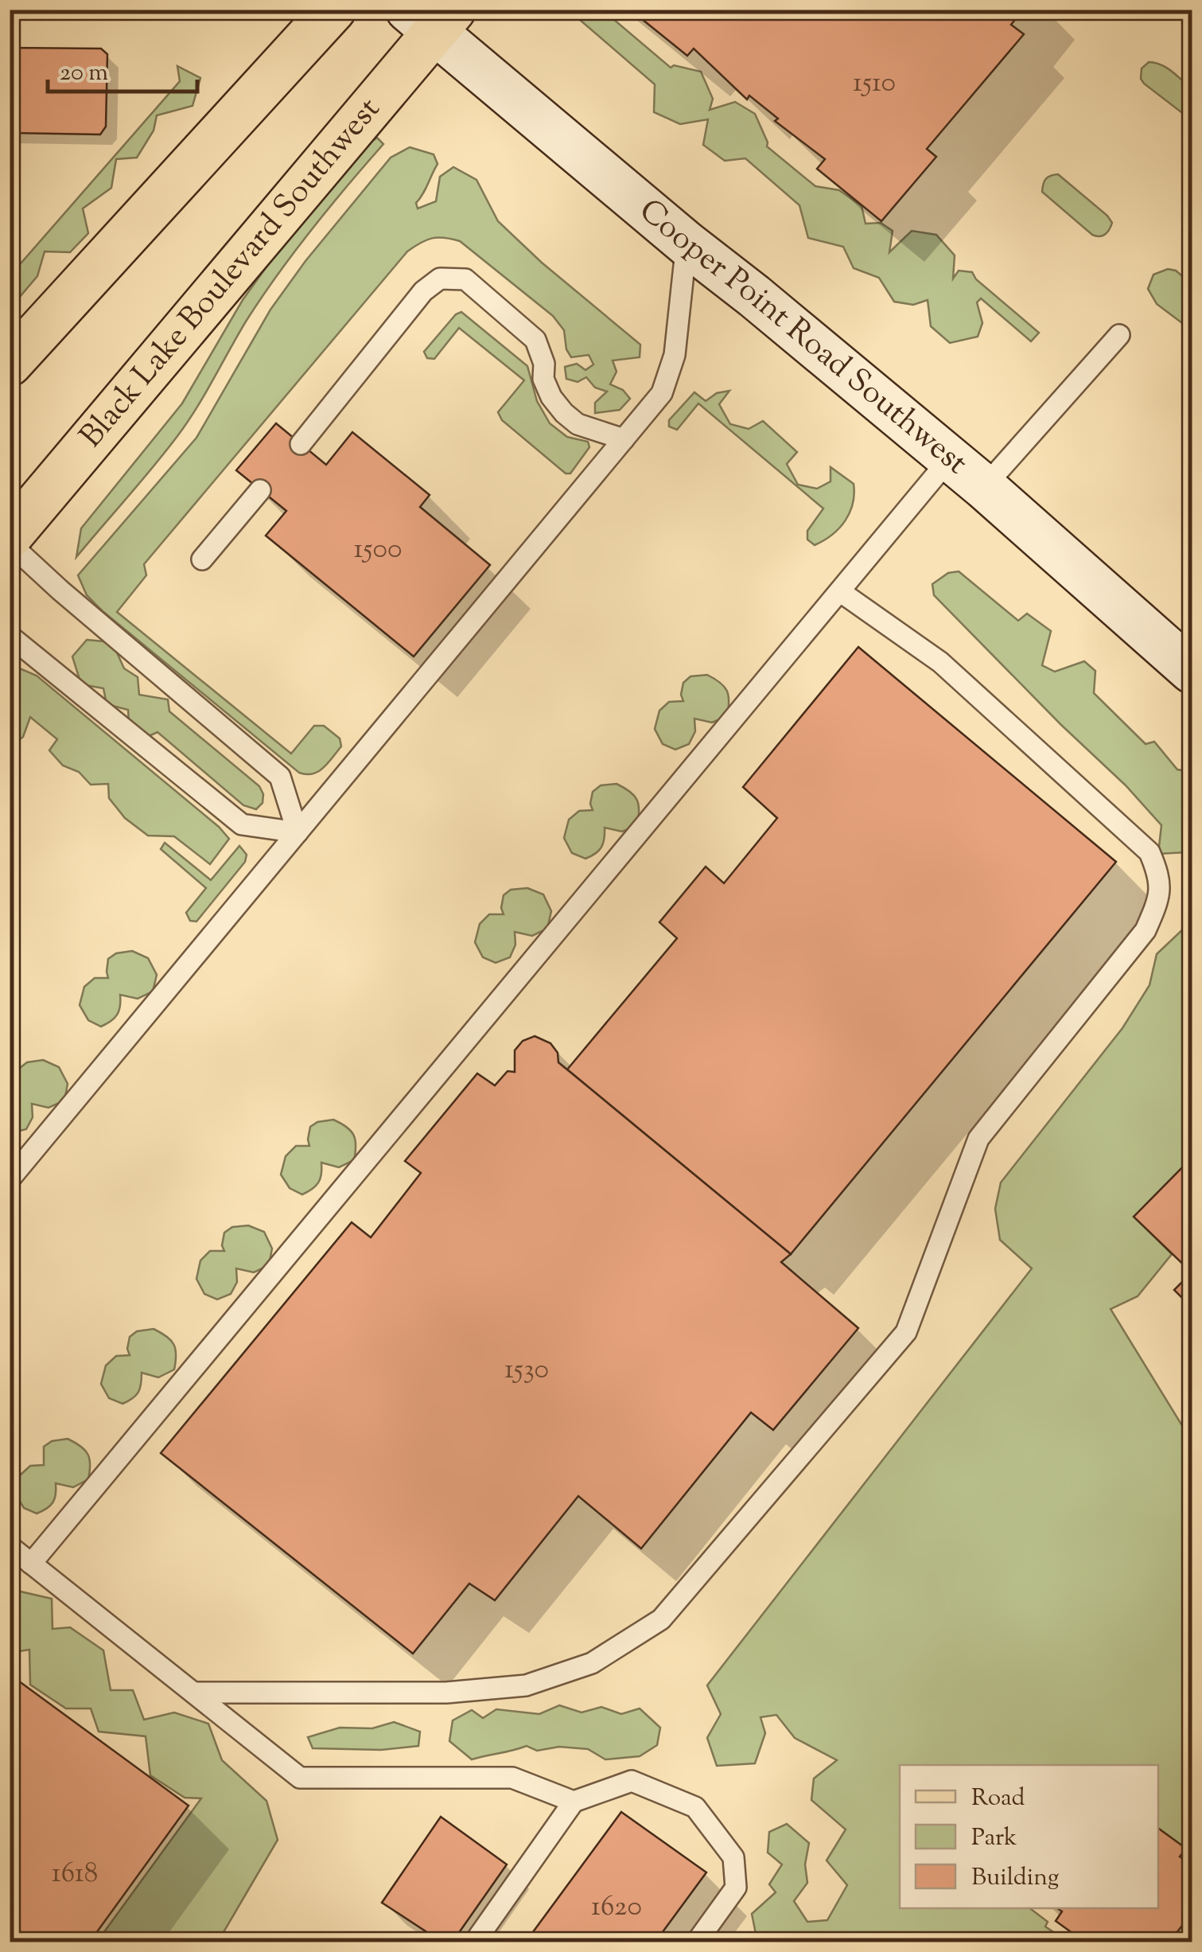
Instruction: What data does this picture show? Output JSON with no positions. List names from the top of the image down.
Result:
{
  "streets": {
    "main road": ["Black Lake Boulevard Southwest", "Cooper Point Road Southwest"]
  },
  "crossings": [
    ["Black Lake Boulevard Southwest", "Cooper Point Road Southwest"]
  ],
  "house_numbers": [
    "1510",
    "1500",
    "1530",
    "1618",
    "1620"
  ],
  "legend": ["Road", "Park", "Building"],
  "scale_bar": "20 m"
}
